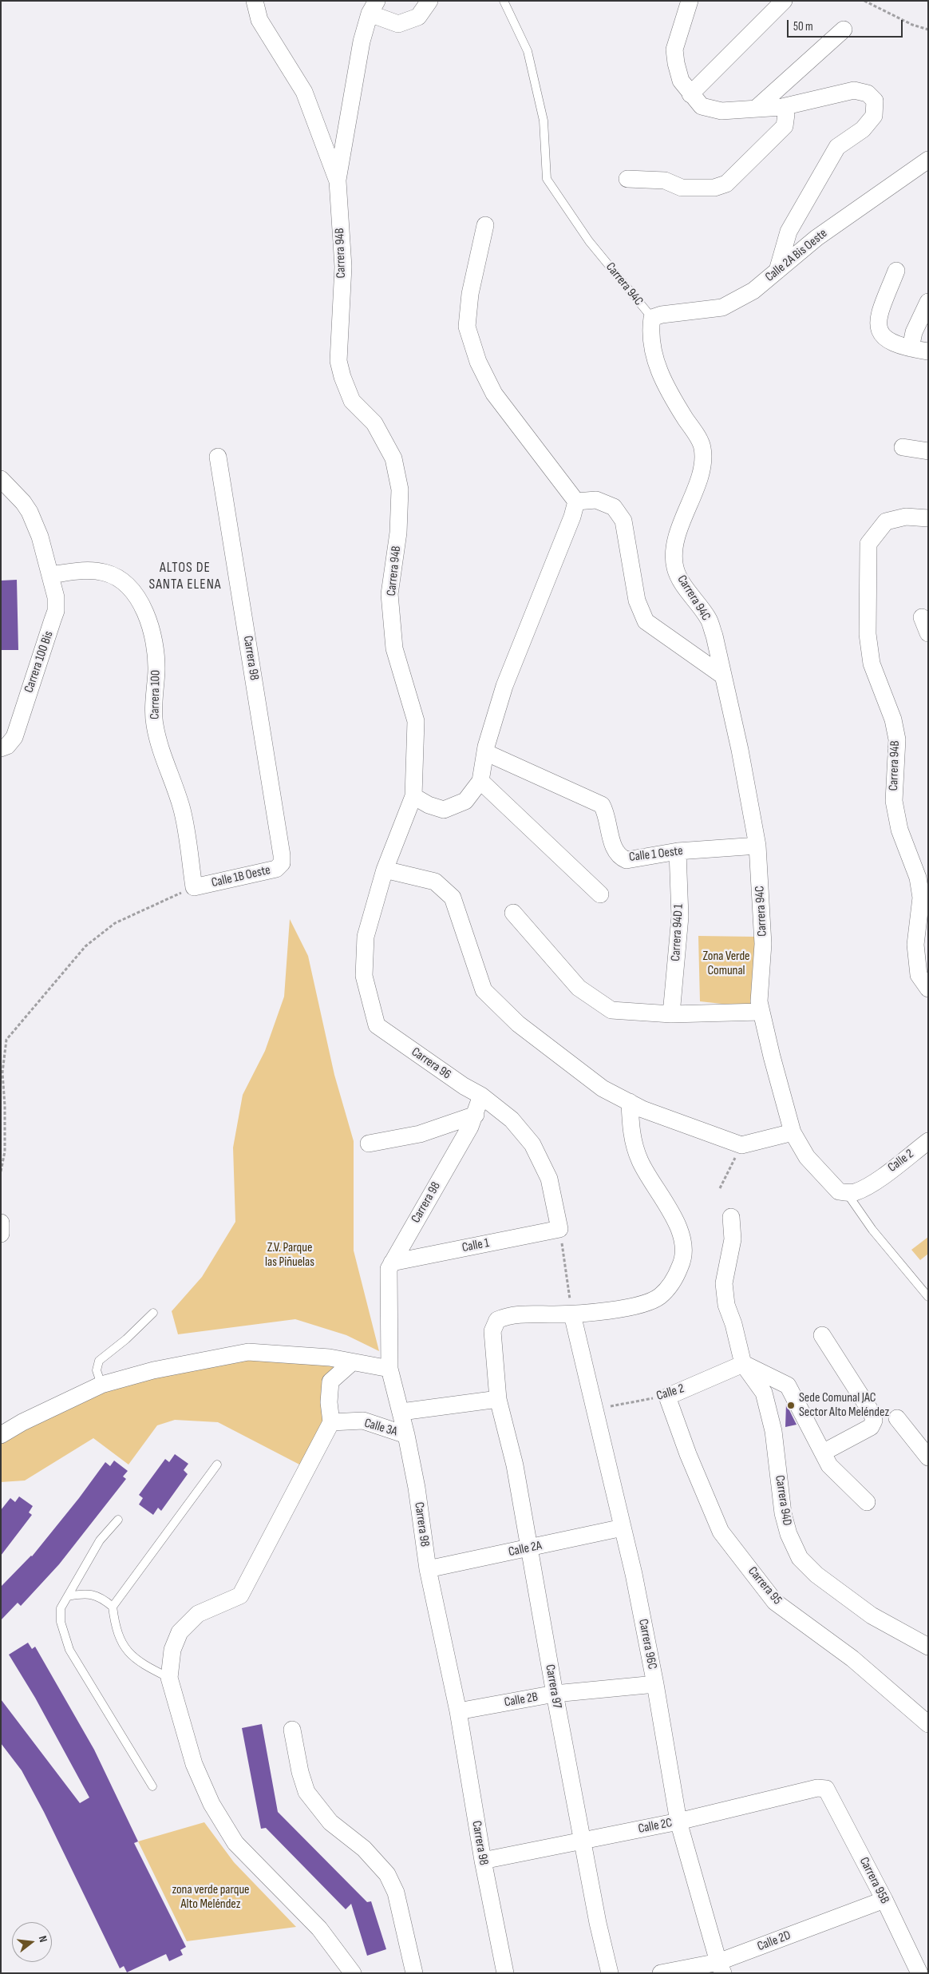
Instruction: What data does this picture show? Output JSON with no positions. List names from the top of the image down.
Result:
{
  "streets": {
    "street": [
      "Carrera 94B",
      "Calle 2A Bis Oeste",
      "Carrera 94C",
      "Carrera 98",
      "Carrera 100 Bis",
      "Carrera 100",
      "Calle 1 Oeste",
      "Calle 1B Oeste",
      "Carrera 94D 1",
      "Carrera 96",
      "Calle 2",
      "Calle 1",
      "Calle 3A",
      "Carrera 94D",
      "Calle 2A",
      "Carrera 95",
      "Carrera 96C",
      "Carrera 97",
      "Calle 2B",
      "Calle 2C",
      "Carrera 95B",
      "Calle 2D"
    ]
  },
  "crossings": [
    ["Carrera 94B", "Carrera 96"],
    ["Calle 2A Bis Oeste", "Carrera 94C"],
    ["Carrera 94C", "Calle 1 Oeste"],
    ["Carrera 94C", "Calle 2"],
    ["Carrera 98", "Calle 1B Oeste"],
    ["Carrera 98", "Carrera 96"],
    ["Carrera 98", "Calle 1"],
    ["Carrera 98", "Calle 3A"],
    ["Carrera 98", "Calle 2A"],
    ["Carrera 98", "Calle 2B"],
    ["Carrera 98", "Calle 2C"],
    ["Carrera 100 Bis", "Carrera 100"],
    ["Carrera 100", "Calle 1B Oeste"],
    ["Calle 1 Oeste", "Carrera 94D 1"],
    ["Carrera 96", "Calle 1"],
    ["Calle 2", "Carrera 94D"],
    ["Calle 2", "Carrera 95"],
    ["Calle 2", "Carrera 96C"],
    ["Calle 2A", "Carrera 96C"],
    ["Calle 2A", "Carrera 97"],
    ["Carrera 96C", "Carrera 97"],
    ["Carrera 96C", "Calle 2B"],
    ["Carrera 96C", "Calle 2C"],
    ["Carrera 96C", "Calle 2D"],
    ["Carrera 97", "Calle 2B"],
    ["Carrera 97", "Calle 2C"],
    ["Calle 2C", "Carrera 95B"],
    ["Carrera 95B", "Calle 2D"]
  ],
  "districts": ["ALTOS DE SANTA ELENA"],
  "parks": ["Zona Verde Comunal", "Z.V. Parque las Piñuelas", "zona verde parque Alto Meléndez"],
  "places": ["Sede Comunal JAC Sector Alto Meléndez"],
  "scale_bar": "50 m",
  "north": "right"
}
